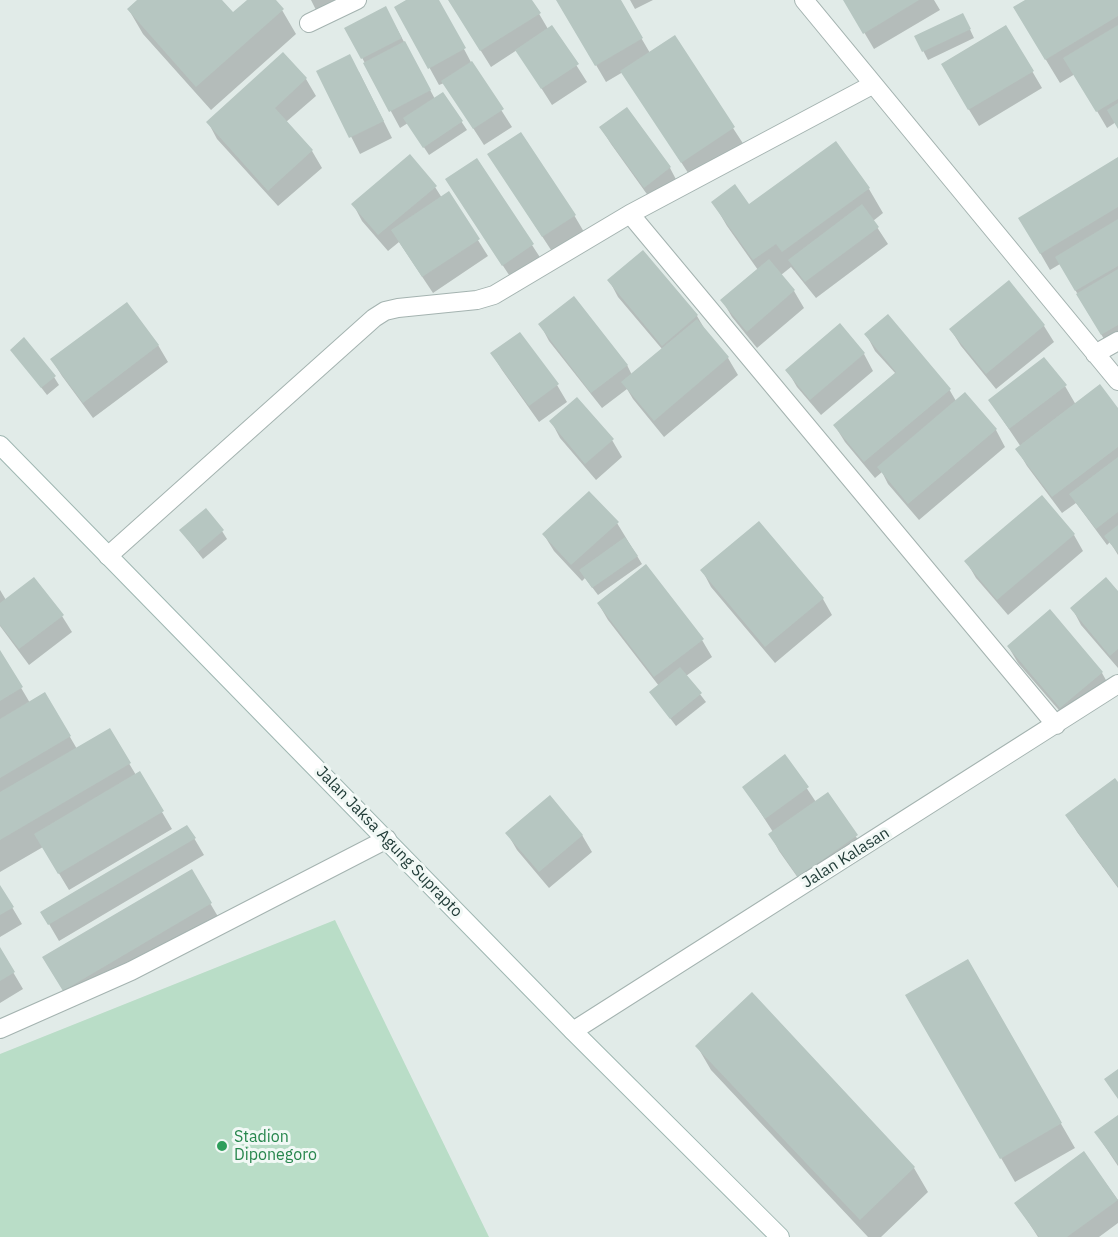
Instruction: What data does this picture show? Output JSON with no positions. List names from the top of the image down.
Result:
{
  "streets": {
    "street": ["Jalan Jaksa Agung Suprapto", "Jalan Kalasan"]
  },
  "crossings": [
    ["Jalan Jaksa Agung Suprapto", "Jalan Kalasan"]
  ],
  "places": ["Stadion Diponegoro"]
}
